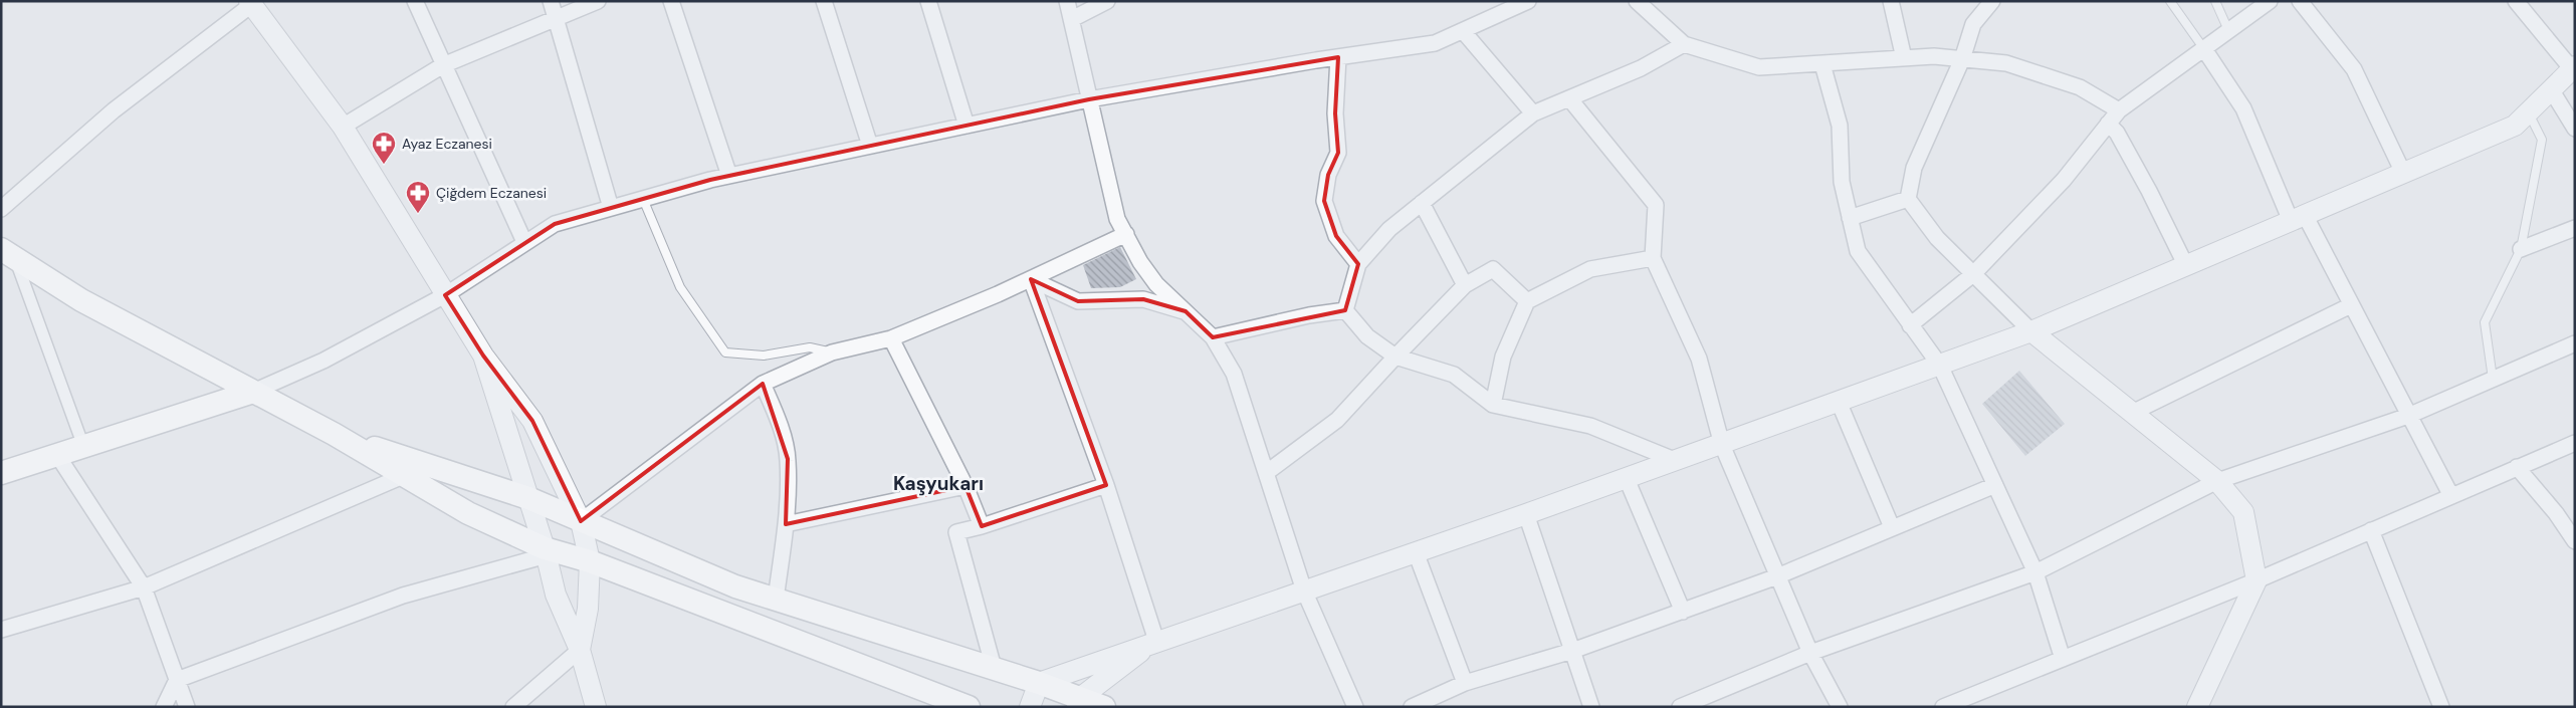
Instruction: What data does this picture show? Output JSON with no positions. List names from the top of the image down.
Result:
{
  "districts": ["Kaşyukarı"],
  "places": {
    "pharmacy": ["Ayaz Eczanesi", "Çiğdem Eczanesi"]
  }
}
